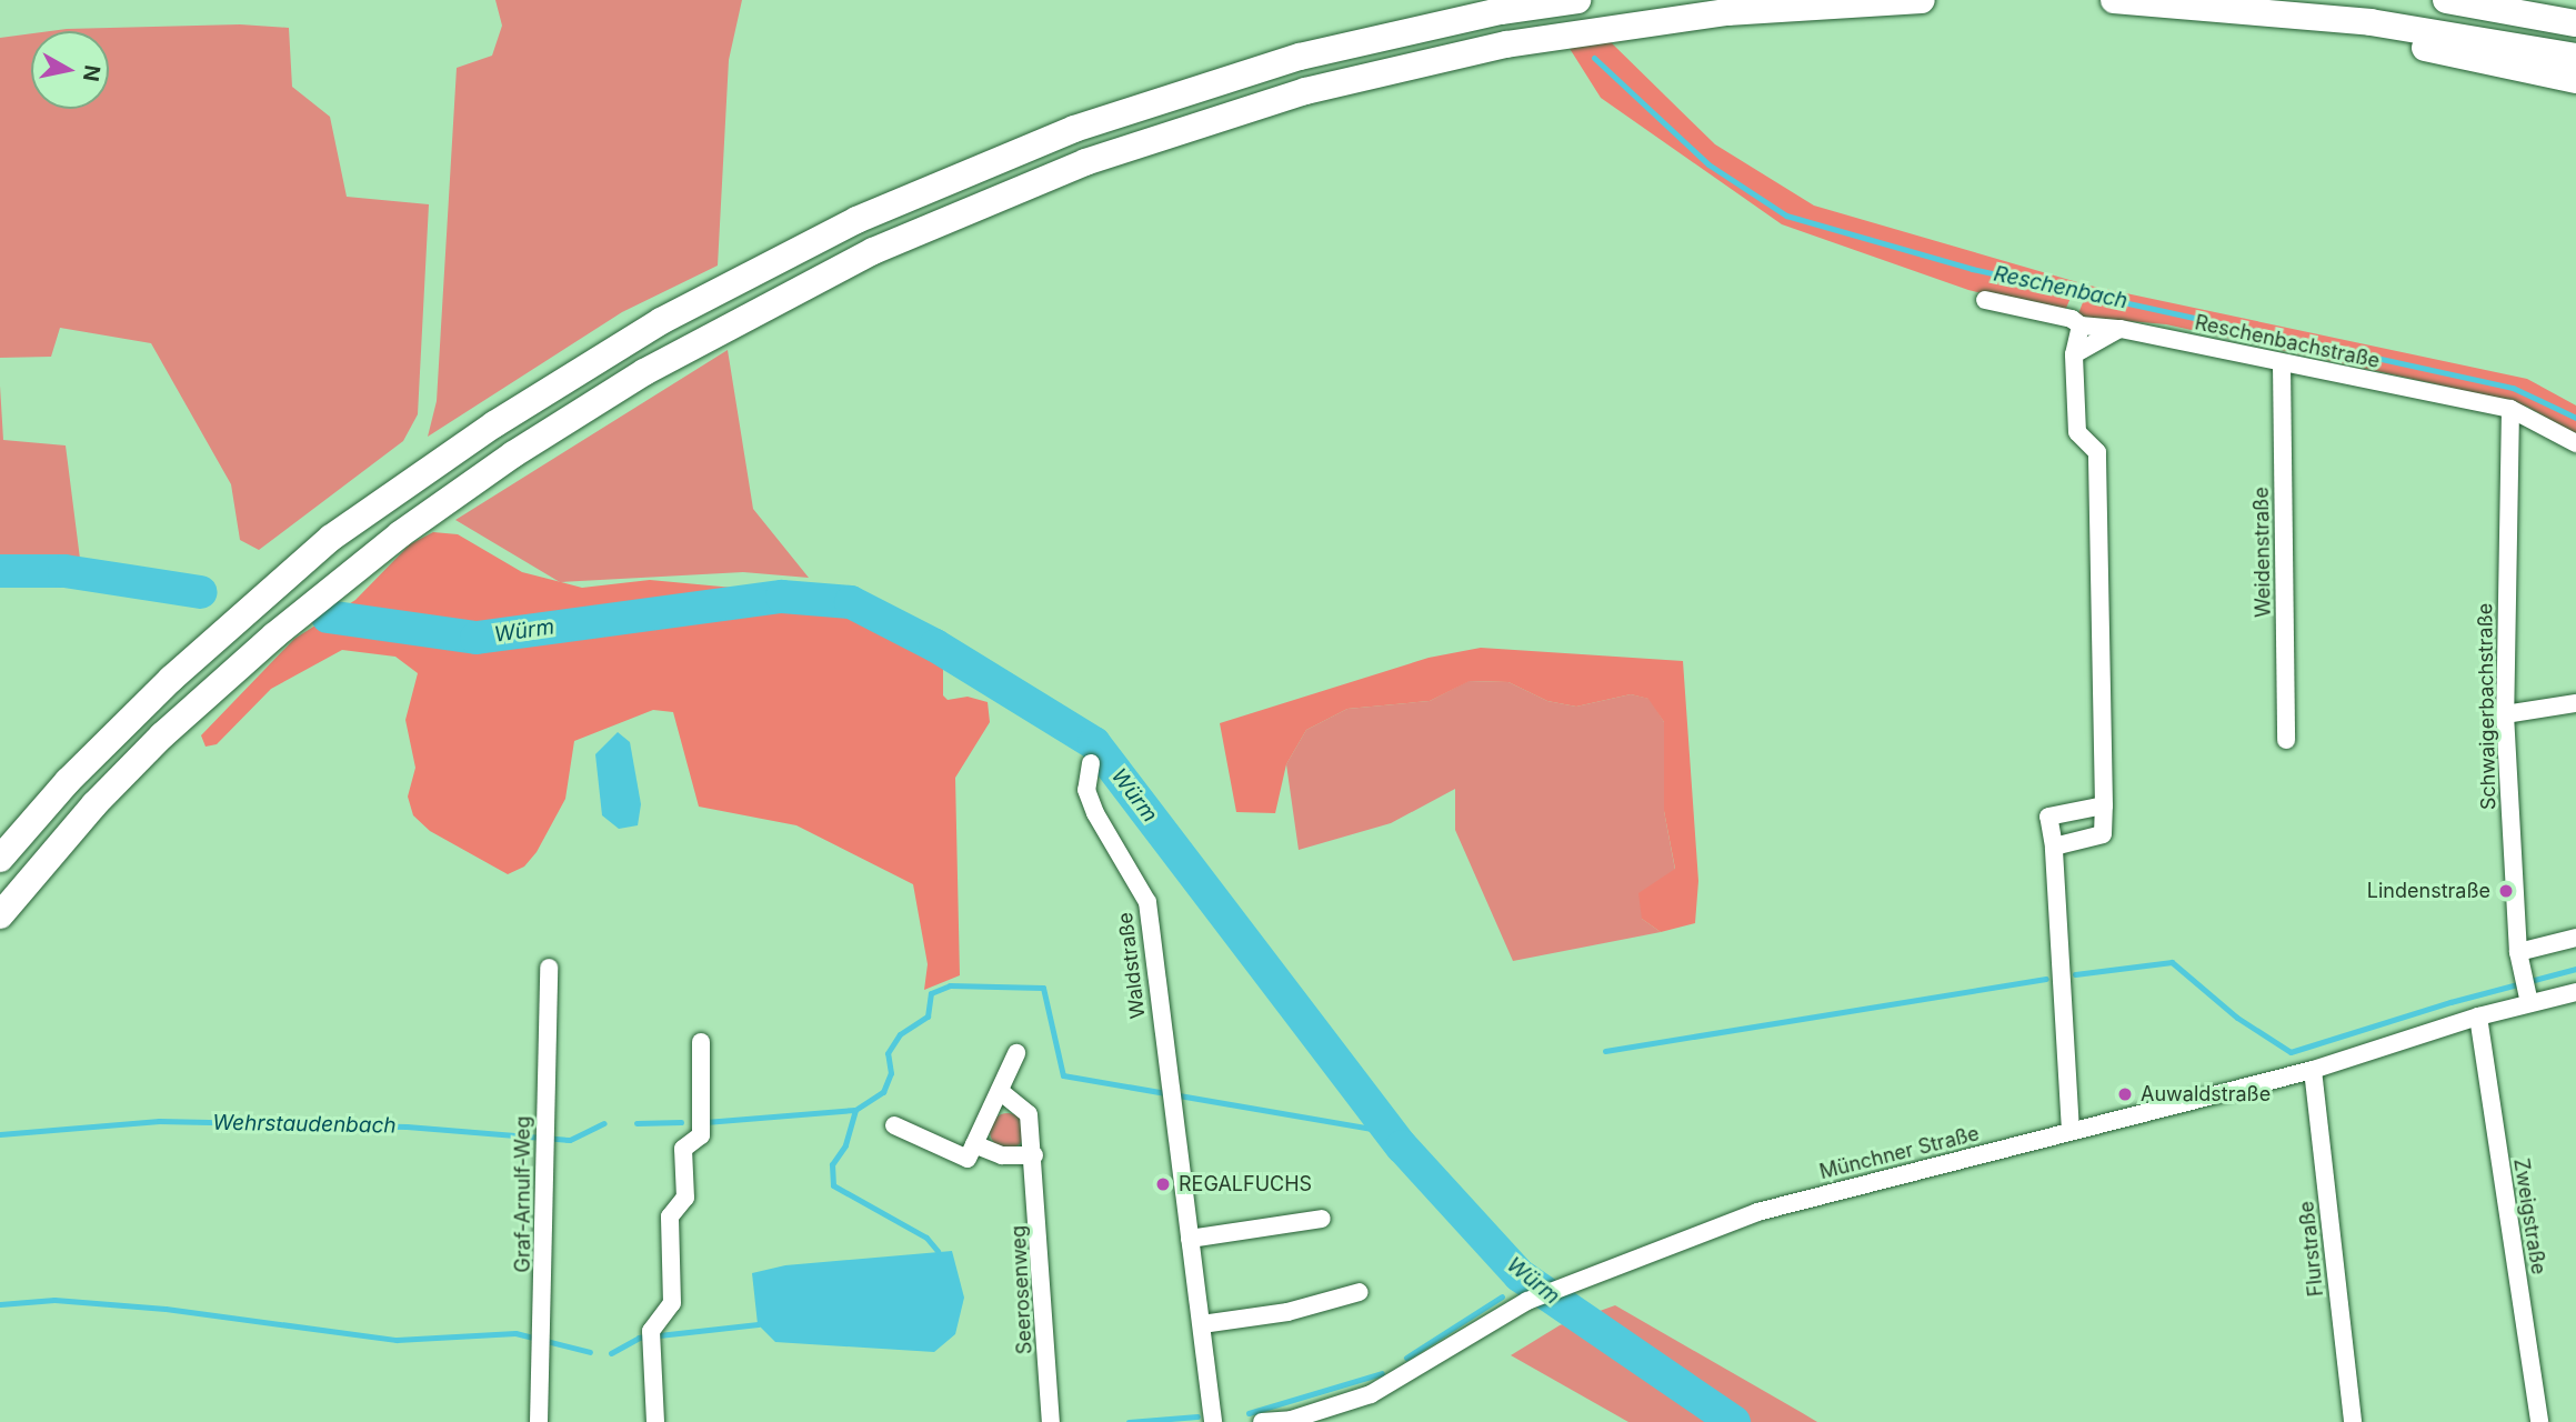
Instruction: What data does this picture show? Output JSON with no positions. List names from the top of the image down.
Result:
{
  "streets": {
    "street": [
      "Reschenbachstraße",
      "Weidenstraße",
      "Schwaigerbachstraße",
      "Waldstraße",
      "Münchner Straße",
      "Graf-Arnulf-Weg",
      "Zweigstraße",
      "Flurstraße",
      "Seerosenweg"
    ]
  },
  "crossings": [
    ["Reschenbachstraße", "Weidenstraße"],
    ["Reschenbachstraße", "Schwaigerbachstraße"],
    ["Schwaigerbachstraße", "Münchner Straße"],
    ["Münchner Straße", "Zweigstraße"],
    ["Münchner Straße", "Flurstraße"]
  ],
  "water": ["Reschenbach", "Würm", "Wehrstaudenbach"],
  "places": ["Lindenstraße", "Auwaldstraße", "REGALFUCHS"],
  "north": "right"
}
